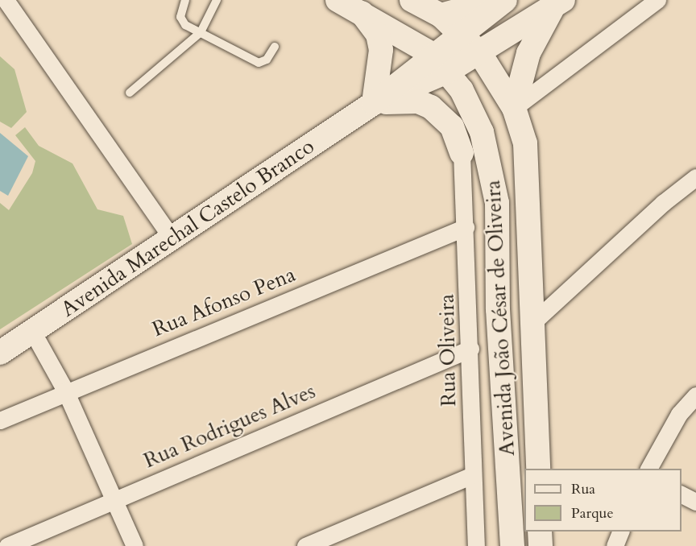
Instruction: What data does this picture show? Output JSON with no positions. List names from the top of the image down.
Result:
{
  "streets": {
    "main road": ["Avenida Marechal Castelo Branco", "Avenida João César de Oliveira"],
    "street": ["Rua Afonso Pena", "Rua Oliveira", "Rua Rodrigues Alves"]
  },
  "crossings": [
    ["Avenida Marechal Castelo Branco", "Avenida João César de Oliveira"],
    ["Rua Afonso Pena", "Rua Oliveira"],
    ["Rua Oliveira", "Rua Rodrigues Alves"]
  ],
  "legend": ["Rua", "Parque"]
}
